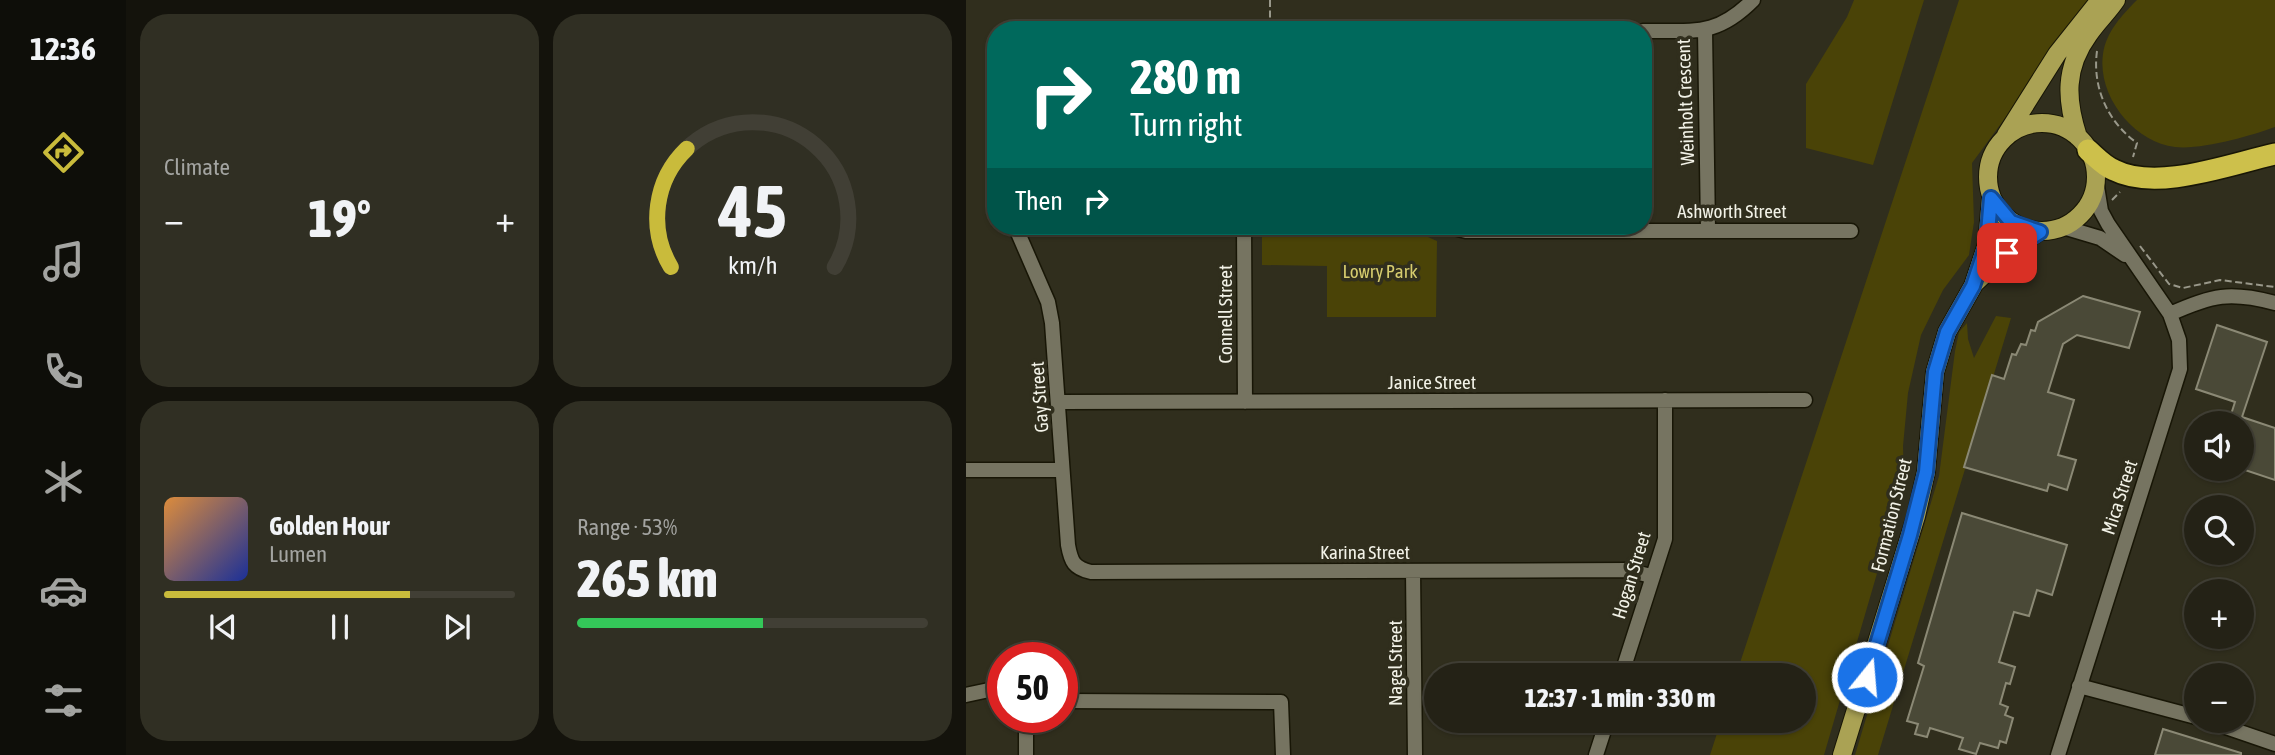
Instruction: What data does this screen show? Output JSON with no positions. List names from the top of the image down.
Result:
{
  "streets": {
    "main road": ["Formation Street"],
    "street": [
      "Weinholt Crescent",
      "Ashworth Street",
      "Connell Street",
      "Janice Street",
      "Gay Street",
      "Mica Street",
      "Karina Street",
      "Hogan Street",
      "Nagel Street"
    ]
  },
  "crossings": [
    ["Weinholt Crescent", "Ashworth Street"],
    ["Connell Street", "Janice Street"],
    ["Janice Street", "Gay Street"],
    ["Janice Street", "Hogan Street"],
    ["Gay Street", "Karina Street"],
    ["Mica Street", "Formation Street"],
    ["Karina Street", "Hogan Street"],
    ["Karina Street", "Nagel Street"]
  ],
  "parks": ["Lowry Park"],
  "page": {
    "tabs": "12:36",
    "tile": [
      "Climate",
      ["Range · 53%", "265 km"]
    ],
    "turn": ["280 m", "Turn right"],
    "then": "Then",
    "heat": ["−", "19°", "+"],
    "map_buttons": ["+", "−"],
    "song": ["Golden Hour", "Lumen"],
    "limit": "50",
    "trip": "12:37 · 1 min · 330 m",
    "gauge": ["45", "km/h"]
  }
}
